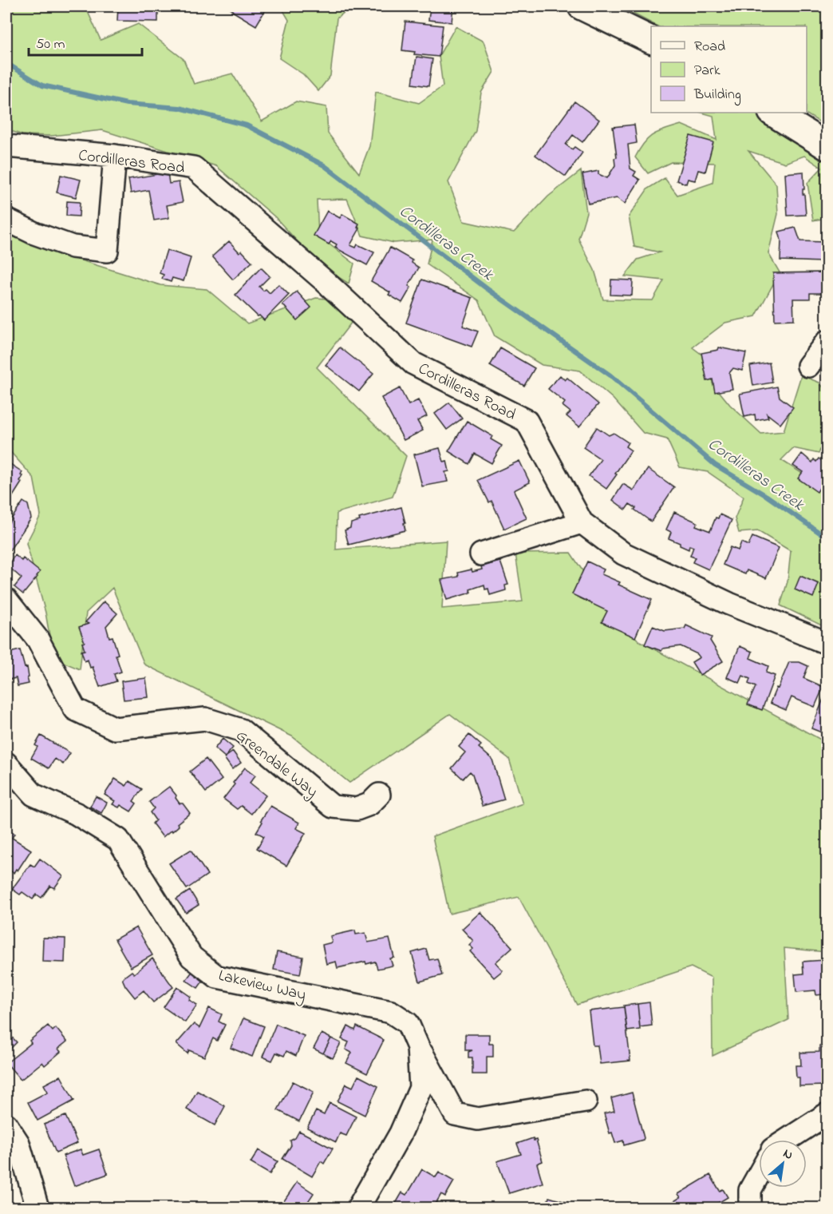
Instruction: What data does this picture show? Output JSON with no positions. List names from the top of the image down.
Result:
{
  "streets": {
    "street": ["Cordilleras Road", "Greendale Way", "Lakeview Way"]
  },
  "water": ["Cordilleras Creek"],
  "legend": ["Road", "Park", "Building"],
  "scale_bar": "50 m",
  "north": "top right"
}
